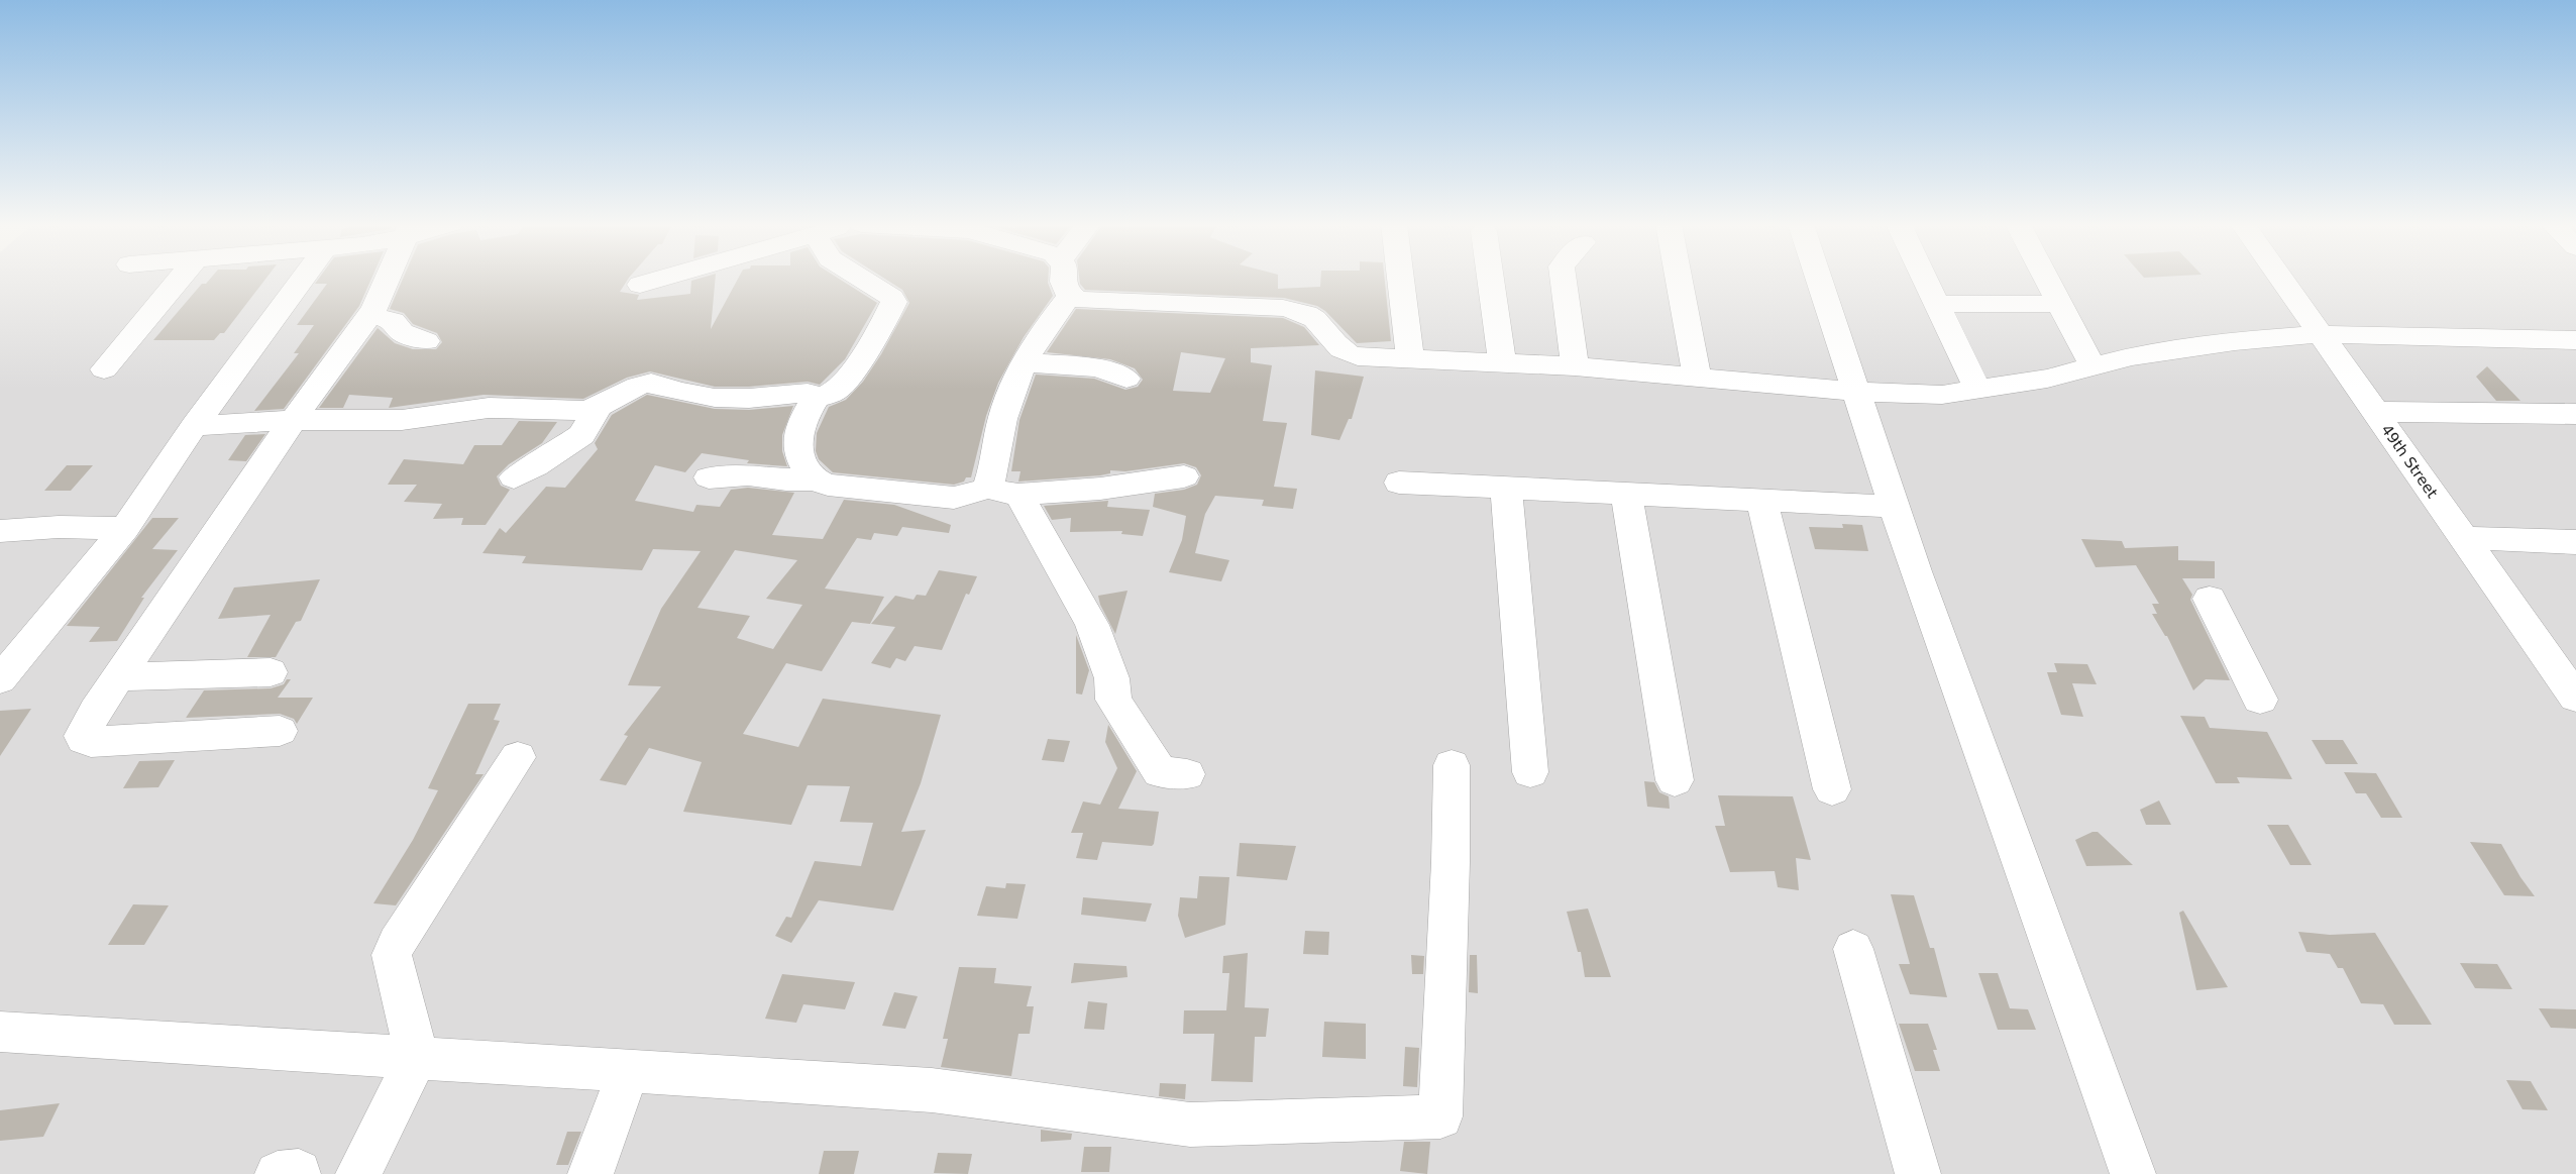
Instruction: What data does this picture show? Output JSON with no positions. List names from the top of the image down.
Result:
{
  "streets": {
    "street": ["49th Street"]
  }
}
